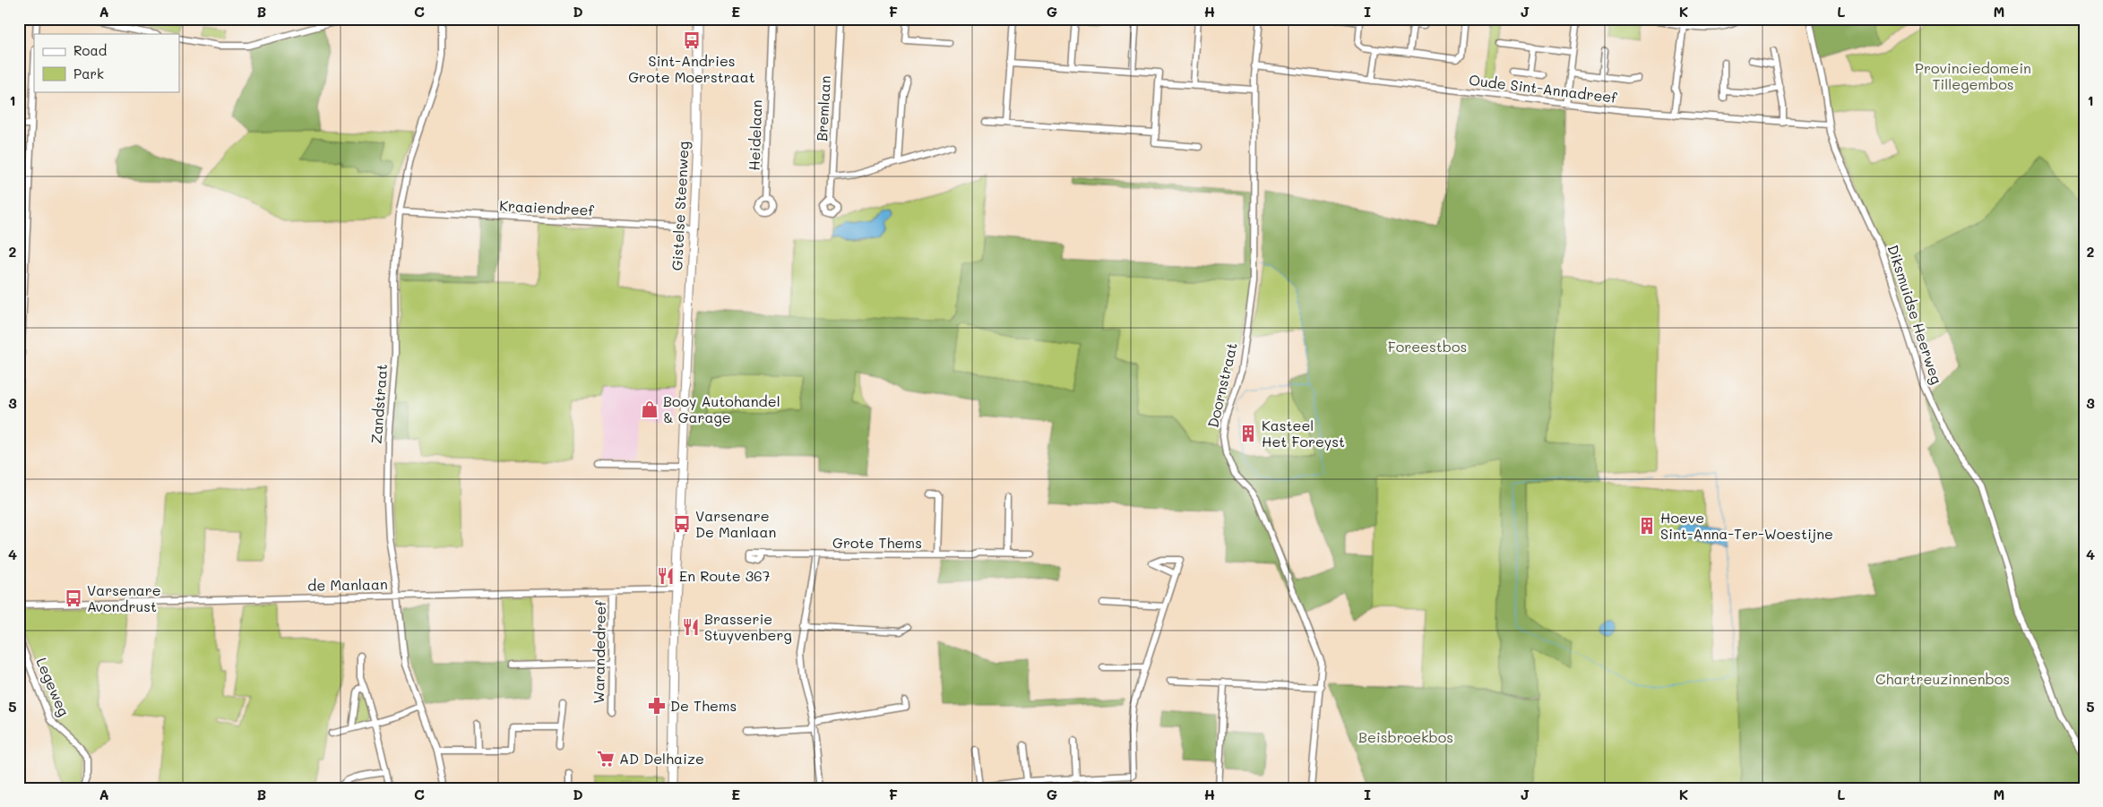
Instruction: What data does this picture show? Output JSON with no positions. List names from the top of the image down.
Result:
{
  "streets": {
    "main road": ["Gistelse Steenweg"],
    "street": [
      "Oude Sint-Annadreef",
      "Bremlaan",
      "Heidelaan",
      "Kraaiendreef",
      "Diksmuidse Heerweg",
      "Doornstraat",
      "Zandstraat",
      "Grote Thems",
      "de Manlaan",
      "Warandedreef",
      "Legeweg"
    ]
  },
  "crossings": [
    ["Oude Sint-Annadreef", "Diksmuidse Heerweg"],
    ["Oude Sint-Annadreef", "Doornstraat"],
    ["Gistelse Steenweg", "Kraaiendreef"],
    ["Gistelse Steenweg", "de Manlaan"],
    ["Kraaiendreef", "Zandstraat"],
    ["Zandstraat", "de Manlaan"],
    ["de Manlaan", "Warandedreef"]
  ],
  "parks": [
    "Provinciedomein Tillegembos",
    "Foreestbos",
    "Chartreuzinnenbos",
    "Beisbroekbos"
  ],
  "places": {
    "bus stop": ["Sint-Andries Grote Moerstraat", "Varsenare De Manlaan", "Varsenare Avondrust"],
    "shop": ["Booy Autohandel & Garage"],
    "building": ["Kasteel Het Foreyst", "Hoeve Sint-Anna-Ter-Woestijne"],
    "restaurant": ["En Route 367", "Brasserie Stuyvenberg"],
    "pharmacy": ["De Thems"],
    "supermarket": ["AD Delhaize"]
  },
  "legend": ["Road", "Park"],
  "grid": {
    "columns": [
      "A",
      "B",
      "C",
      "D",
      "E",
      "F",
      "G",
      "H",
      "I",
      "J",
      "K",
      "L",
      "M"
    ],
    "rows": [
      "1",
      "2",
      "3",
      "4",
      "5"
    ]
  }
}
